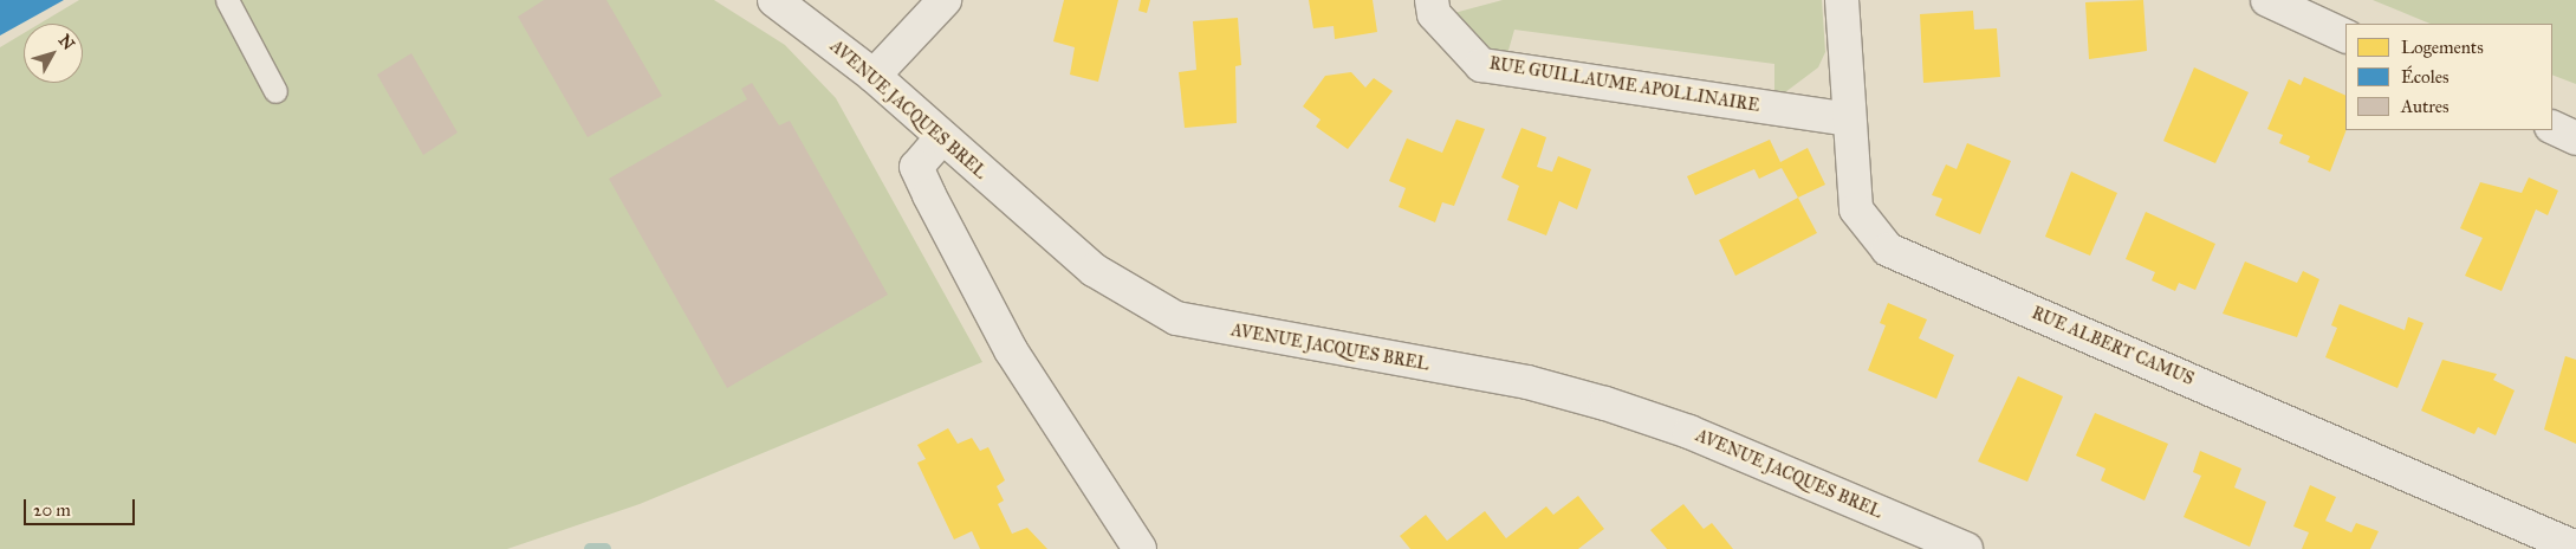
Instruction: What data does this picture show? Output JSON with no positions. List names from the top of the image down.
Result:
{
  "streets": {
    "street": ["RUE GUILLAUME APOLLINAIRE", "AVENUE JACQUES BREL", "RUE ALBERT CAMUS"]
  },
  "crossings": [
    ["RUE GUILLAUME APOLLINAIRE", "RUE ALBERT CAMUS"]
  ],
  "legend": ["Logements", "Écoles", "Autres"],
  "scale_bar": "20 m",
  "north": "top right"
}
